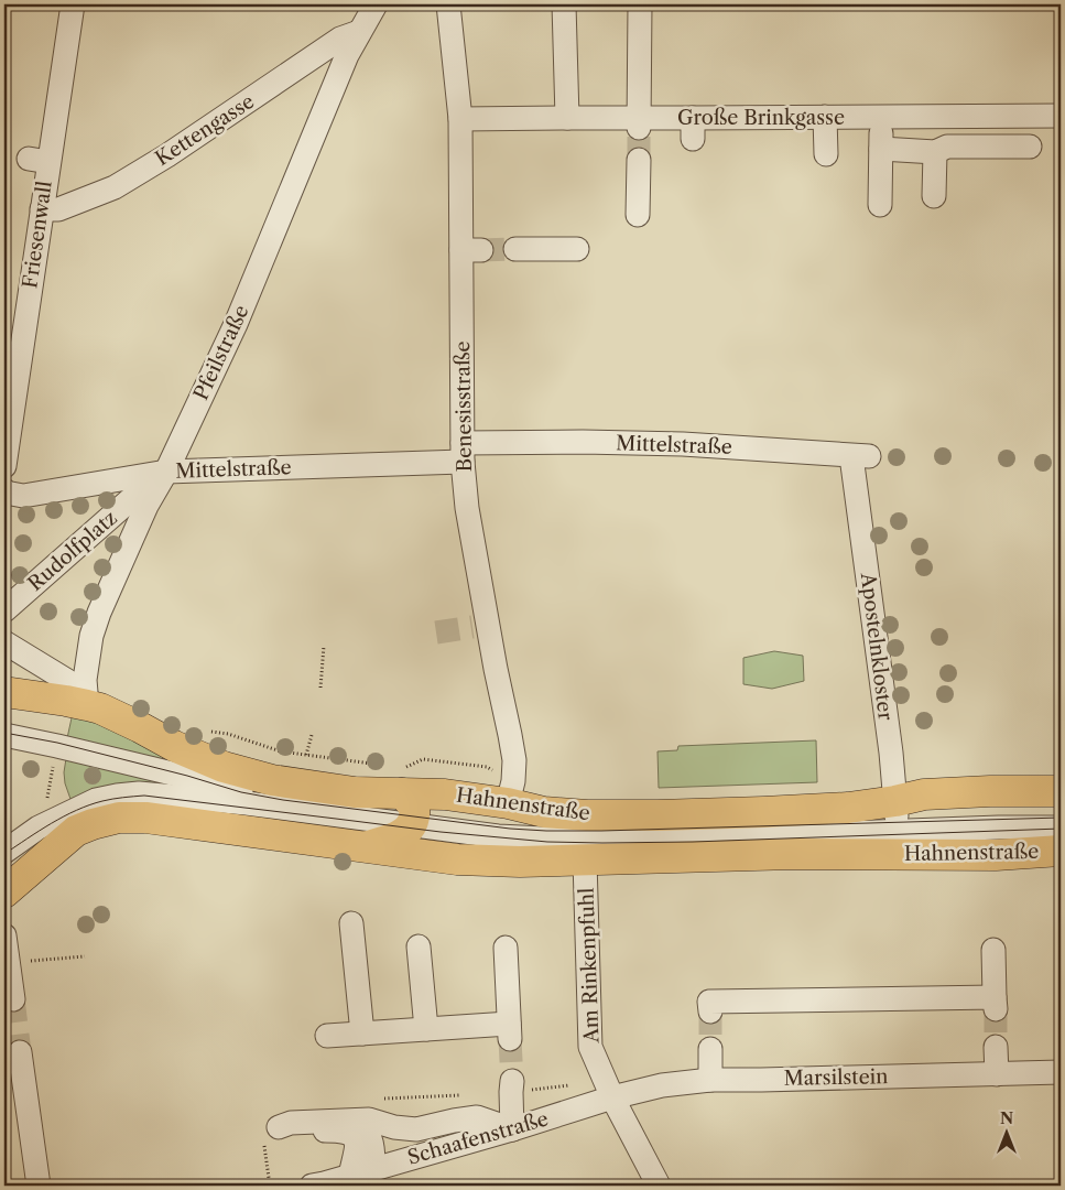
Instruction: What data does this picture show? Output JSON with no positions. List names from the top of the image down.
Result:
{
  "streets": {
    "main road": ["Hahnenstraße"],
    "street": [
      "Große Brinkgasse",
      "Kettengasse",
      "Friesenwall",
      "Pfeilstraße",
      "Benesisstraße",
      "Mittelstraße",
      "Rudolfplatz",
      "Apostelnkloster",
      "Am Rinkenpfuhl",
      "Marsilstein",
      "Schaafenstraße"
    ]
  },
  "crossings": [
    ["Große Brinkgasse", "Benesisstraße"],
    ["Kettengasse", "Friesenwall"],
    ["Kettengasse", "Pfeilstraße"],
    ["Pfeilstraße", "Mittelstraße"],
    ["Pfeilstraße", "Hahnenstraße"],
    ["Benesisstraße", "Mittelstraße"],
    ["Benesisstraße", "Hahnenstraße"],
    ["Mittelstraße", "Apostelnkloster"],
    ["Apostelnkloster", "Hahnenstraße"],
    ["Hahnenstraße", "Am Rinkenpfuhl"],
    ["Am Rinkenpfuhl", "Marsilstein"],
    ["Am Rinkenpfuhl", "Schaafenstraße"],
    ["Marsilstein", "Schaafenstraße"]
  ],
  "north": "top"
}
